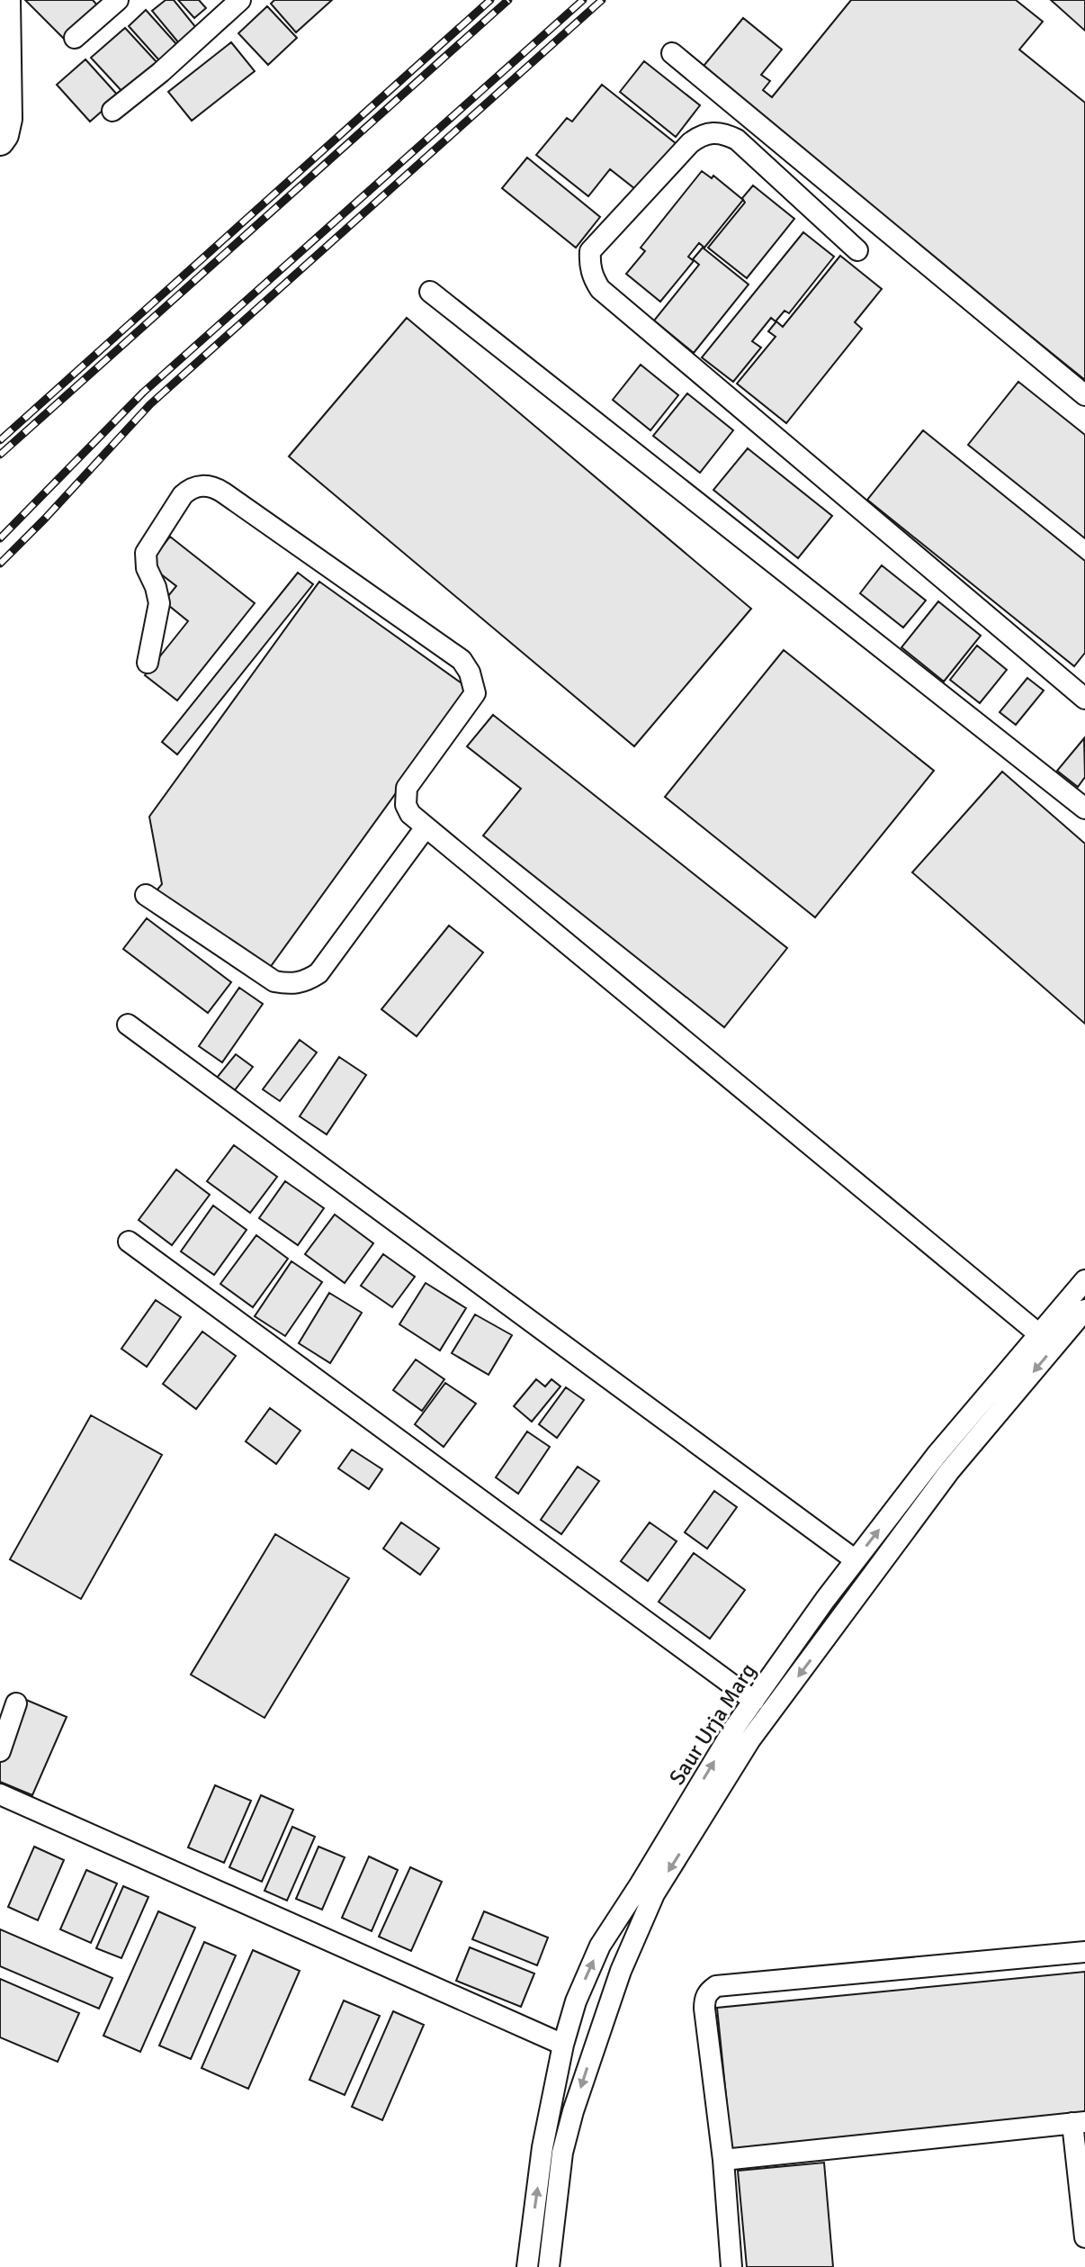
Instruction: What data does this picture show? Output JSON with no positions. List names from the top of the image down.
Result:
{
  "streets": {
    "street": ["Saur Urja Marg"]
  }
}
